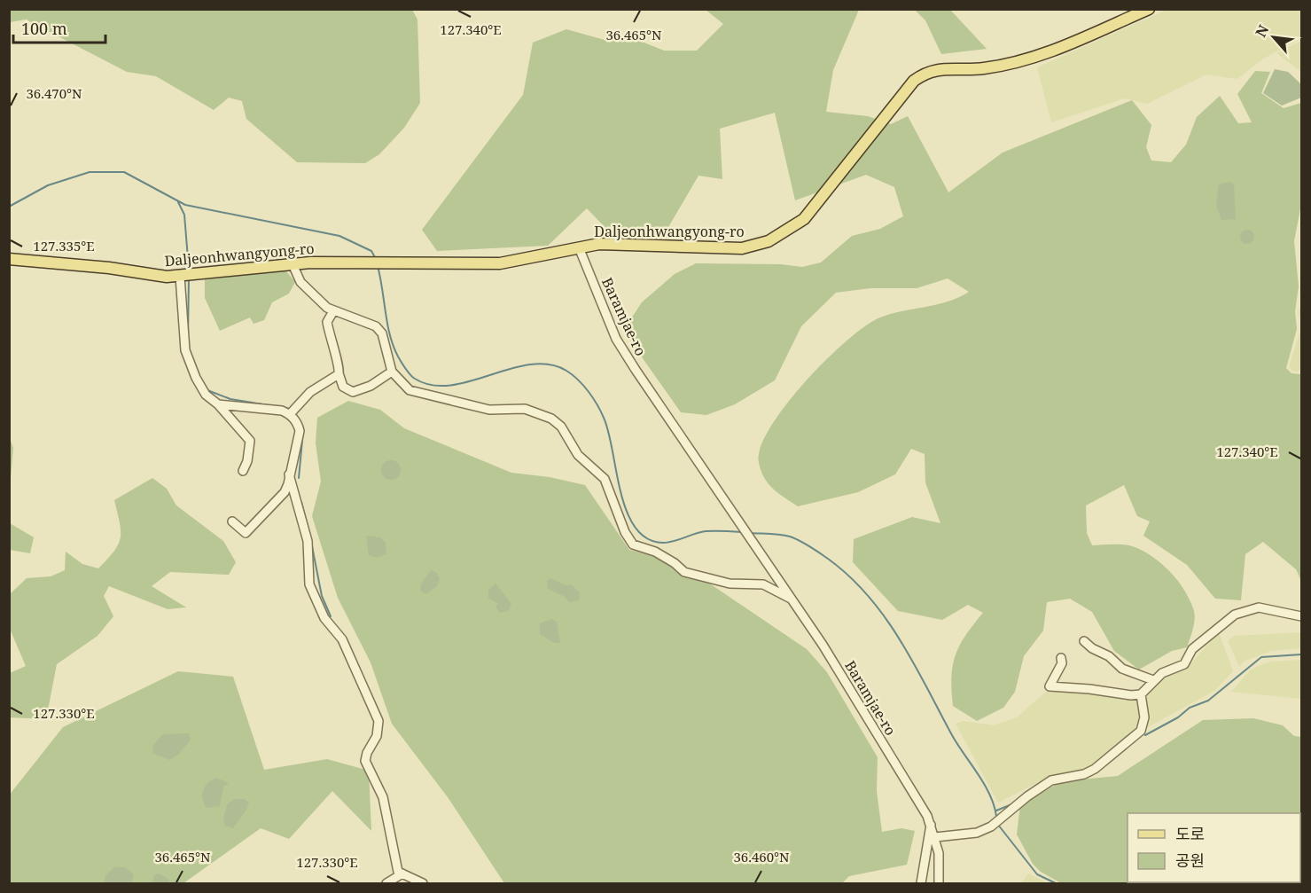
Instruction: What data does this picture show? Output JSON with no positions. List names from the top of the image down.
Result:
{
  "streets": {
    "main road": ["Daljeonhwangyong-ro"],
    "street": ["Baramjae-ro"]
  },
  "crossings": [
    ["Daljeonhwangyong-ro", "Baramjae-ro"]
  ],
  "legend": ["도로", "공원"],
  "scale_bar": "100 m",
  "north": "top left",
  "coordinates": [
    "127.340°E",
    "36.465°N",
    "36.470°N",
    "127.335°E",
    "127.330°E",
    "36.460°N"
  ]
}
